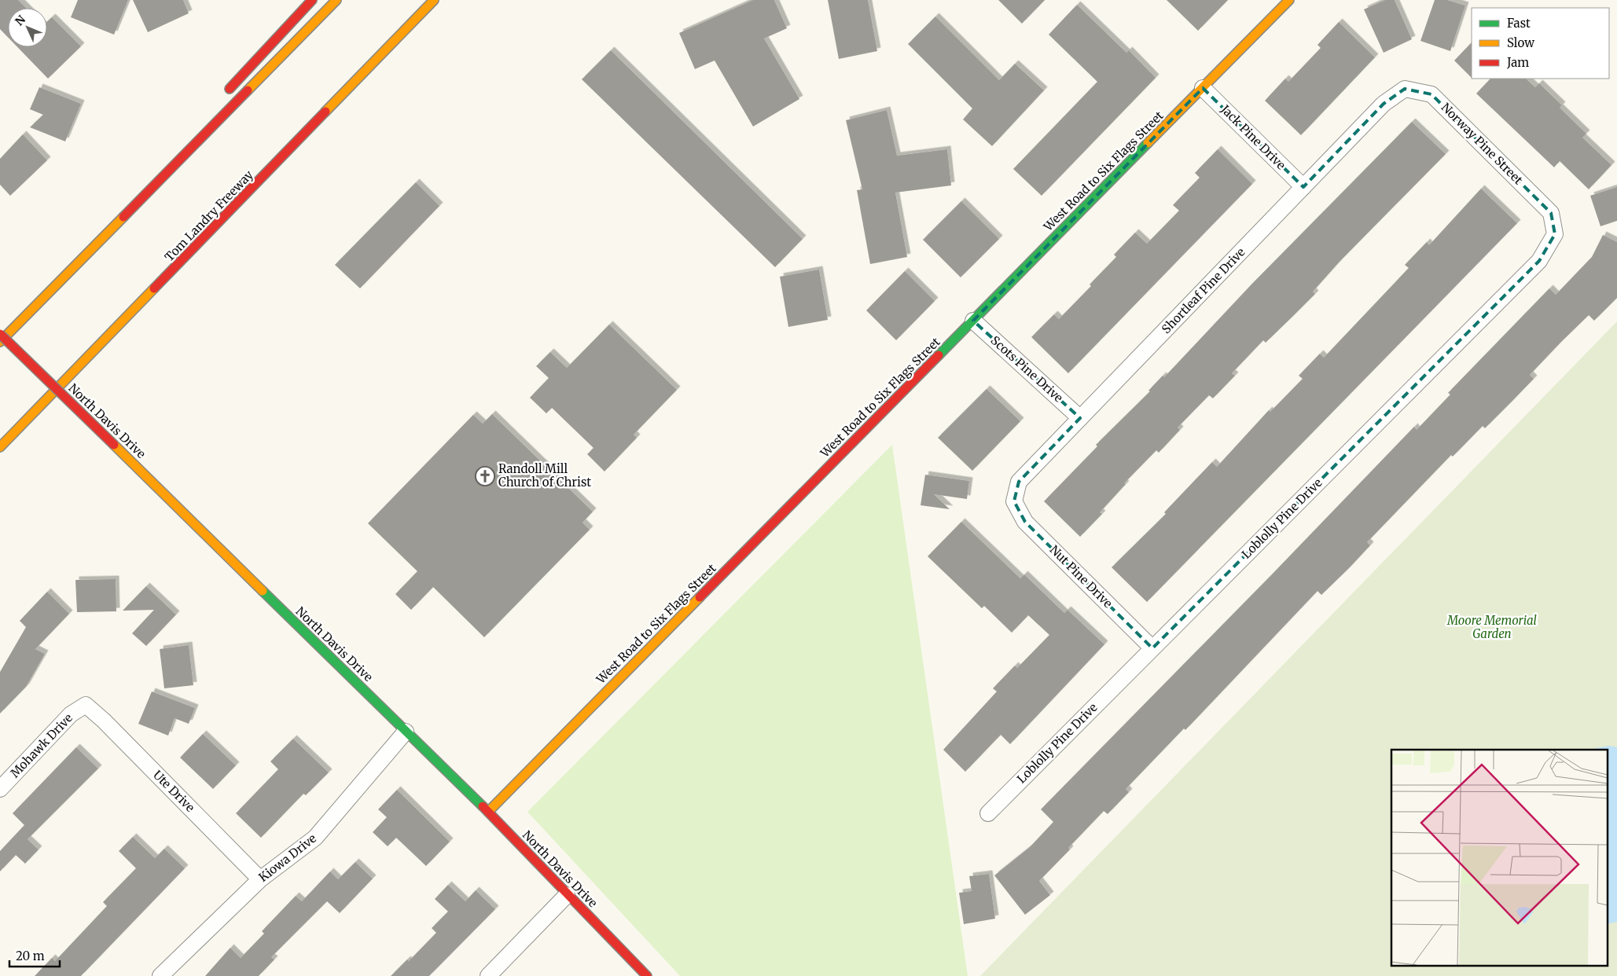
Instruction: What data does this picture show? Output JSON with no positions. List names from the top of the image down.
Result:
{
  "streets": {
    "main road": ["West Road to Six Flags Street", "Tom Landry Freeway", "North Davis Drive"],
    "street": [
      "Jack Pine Drive",
      "Norway Pine Street",
      "Shortleaf Pine Drive",
      "Scots Pine Drive",
      "Loblolly Pine Drive",
      "Nut Pine Drive",
      "Mohawk Drive",
      "Ute Drive",
      "Kiowa Drive"
    ]
  },
  "crossings": [
    ["Jack Pine Drive", "West Road to Six Flags Street"],
    ["Jack Pine Drive", "Shortleaf Pine Drive"],
    ["Norway Pine Street", "Shortleaf Pine Drive"],
    ["Norway Pine Street", "Loblolly Pine Drive"],
    ["West Road to Six Flags Street", "Scots Pine Drive"],
    ["West Road to Six Flags Street", "North Davis Drive"],
    ["Shortleaf Pine Drive", "Scots Pine Drive"],
    ["Shortleaf Pine Drive", "Nut Pine Drive"],
    ["North Davis Drive", "Kiowa Drive"],
    ["Loblolly Pine Drive", "Nut Pine Drive"],
    ["Mohawk Drive", "Ute Drive"],
    ["Ute Drive", "Kiowa Drive"]
  ],
  "parks": ["Moore Memorial Garden"],
  "places": {
    "church": ["Randoll Mill Church of Christ"]
  },
  "legend": ["Fast", "Slow", "Jam"],
  "scale_bar": "20 m",
  "north": "top left"
}
